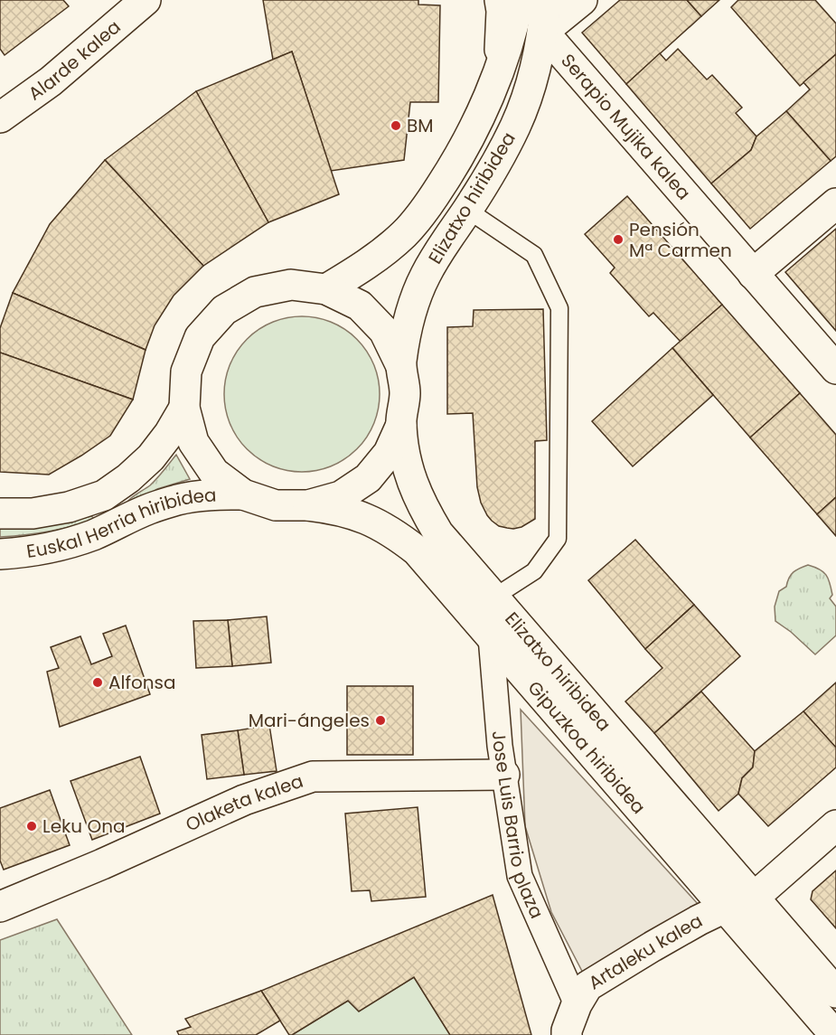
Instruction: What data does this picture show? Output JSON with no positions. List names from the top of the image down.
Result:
{
  "streets": {
    "main road": [
      "Alarde kalea",
      "Serapio Mujika kalea",
      "Elizatxo hiribidea",
      "Euskal Herria hiribidea",
      "Gipuzkoa hiribidea",
      "Olaketa kalea",
      "Artaleku kalea"
    ],
    "street": ["Jose Luis Barrio plaza"]
  },
  "crossings": [
    ["Serapio Mujika kalea", "Elizatxo hiribidea"],
    ["Elizatxo hiribidea", "Euskal Herria hiribidea"],
    ["Elizatxo hiribidea", "Gipuzkoa hiribidea"],
    ["Elizatxo hiribidea", "Artaleku kalea"],
    ["Gipuzkoa hiribidea", "Jose Luis Barrio plaza"],
    ["Gipuzkoa hiribidea", "Artaleku kalea"],
    ["Olaketa kalea", "Jose Luis Barrio plaza"],
    ["Jose Luis Barrio plaza", "Artaleku kalea"]
  ],
  "places": [
    "BM",
    "Pensión Mª Carmen",
    "Alfonsa",
    "Mari-ángeles",
    "Leku Ona"
  ]
}
